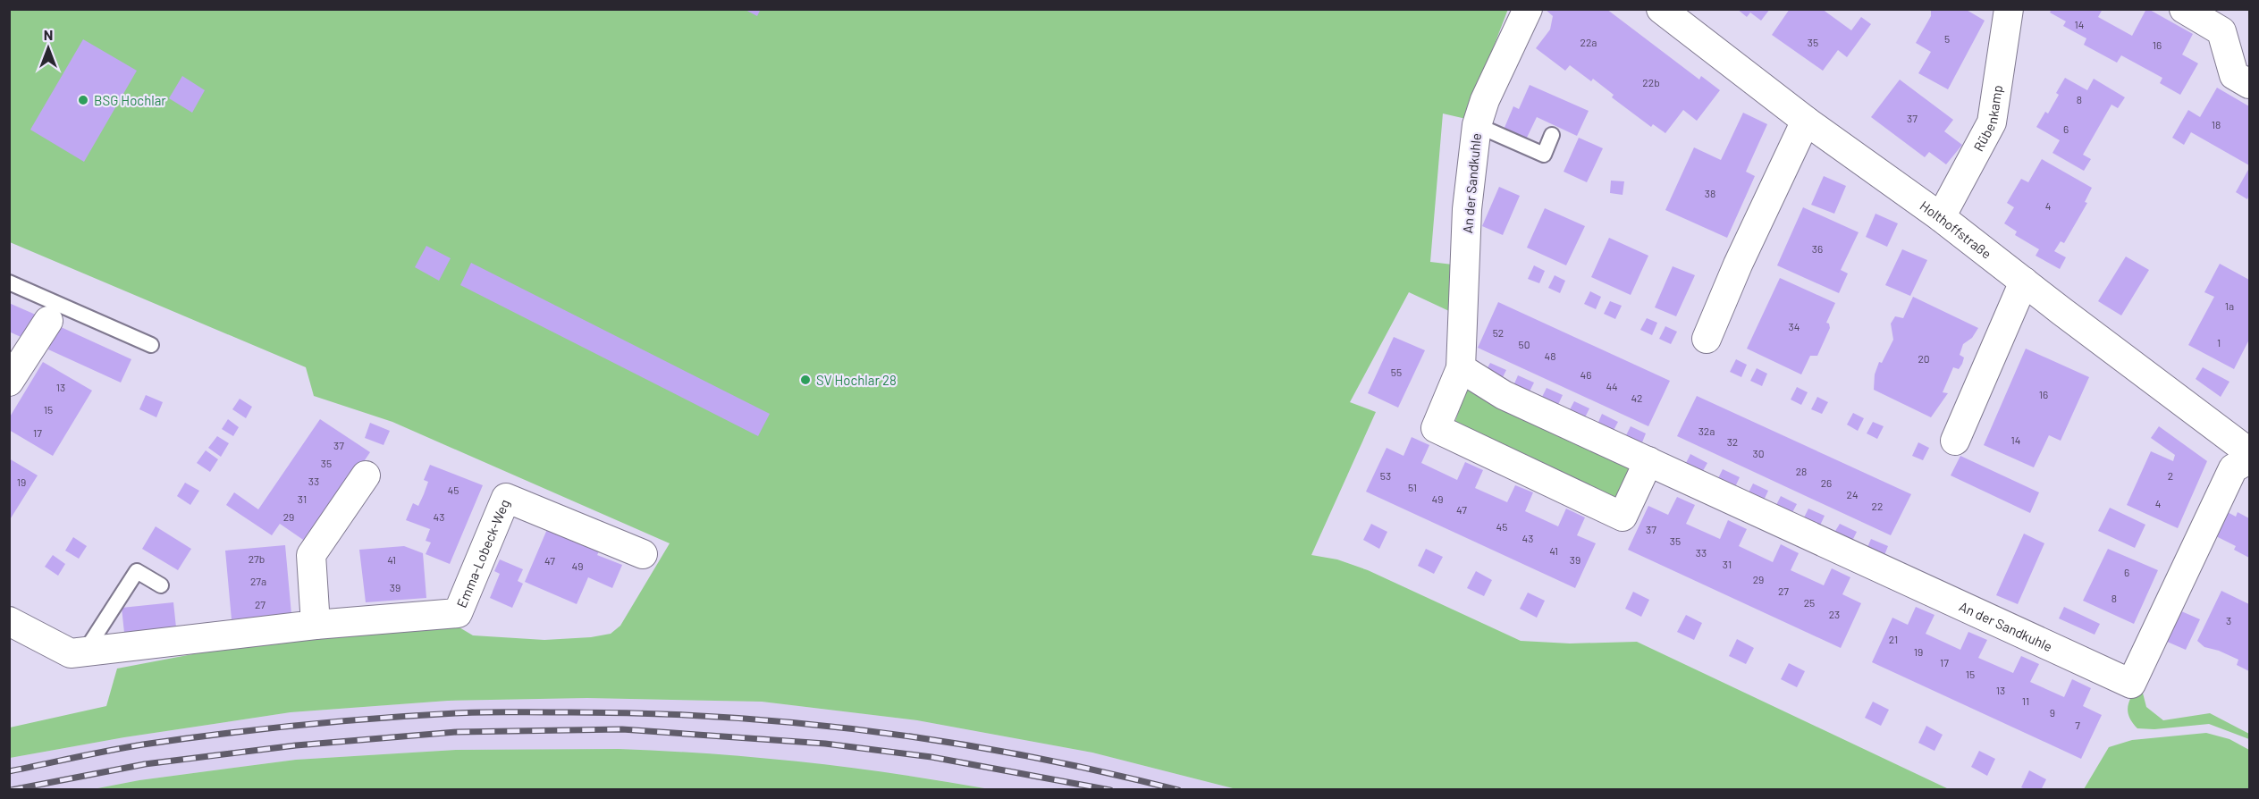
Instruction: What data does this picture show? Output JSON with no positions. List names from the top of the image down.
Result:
{
  "streets": {
    "street": [
      "Rübenkamp",
      "An der Sandkuhle",
      "Holthoffstraße",
      "Emma-Lobeck-Weg"
    ]
  },
  "crossings": [
    ["Rübenkamp", "Holthoffstraße"]
  ],
  "places": ["BSG Hochlar", "SV Hochlar 28"],
  "house_numbers": [
    "14",
    "5",
    "22a",
    "35",
    "16",
    "22b",
    "8",
    "37",
    "18",
    "6",
    "38",
    "4",
    "36",
    "1a",
    "34",
    "52",
    "1",
    "50",
    "48",
    "20",
    "55",
    "46",
    "44",
    "13",
    "16",
    "42",
    "15",
    "32a",
    "17",
    "14",
    "32",
    "37",
    "30",
    "35",
    "28",
    "53",
    "2",
    "33",
    "19",
    "26",
    "51",
    "45",
    "24",
    "31",
    "49",
    "4",
    "22",
    "47",
    "29",
    "43",
    "45",
    "37",
    "43",
    "35",
    "41",
    "33",
    "27b",
    "41",
    "39",
    "47",
    "31",
    "49",
    "6",
    "29",
    "27a",
    "39",
    "27",
    "8",
    "25",
    "27",
    "23",
    "3",
    "21",
    "19",
    "17",
    "15",
    "13",
    "11",
    "9",
    "7"
  ],
  "north": "top"
}
